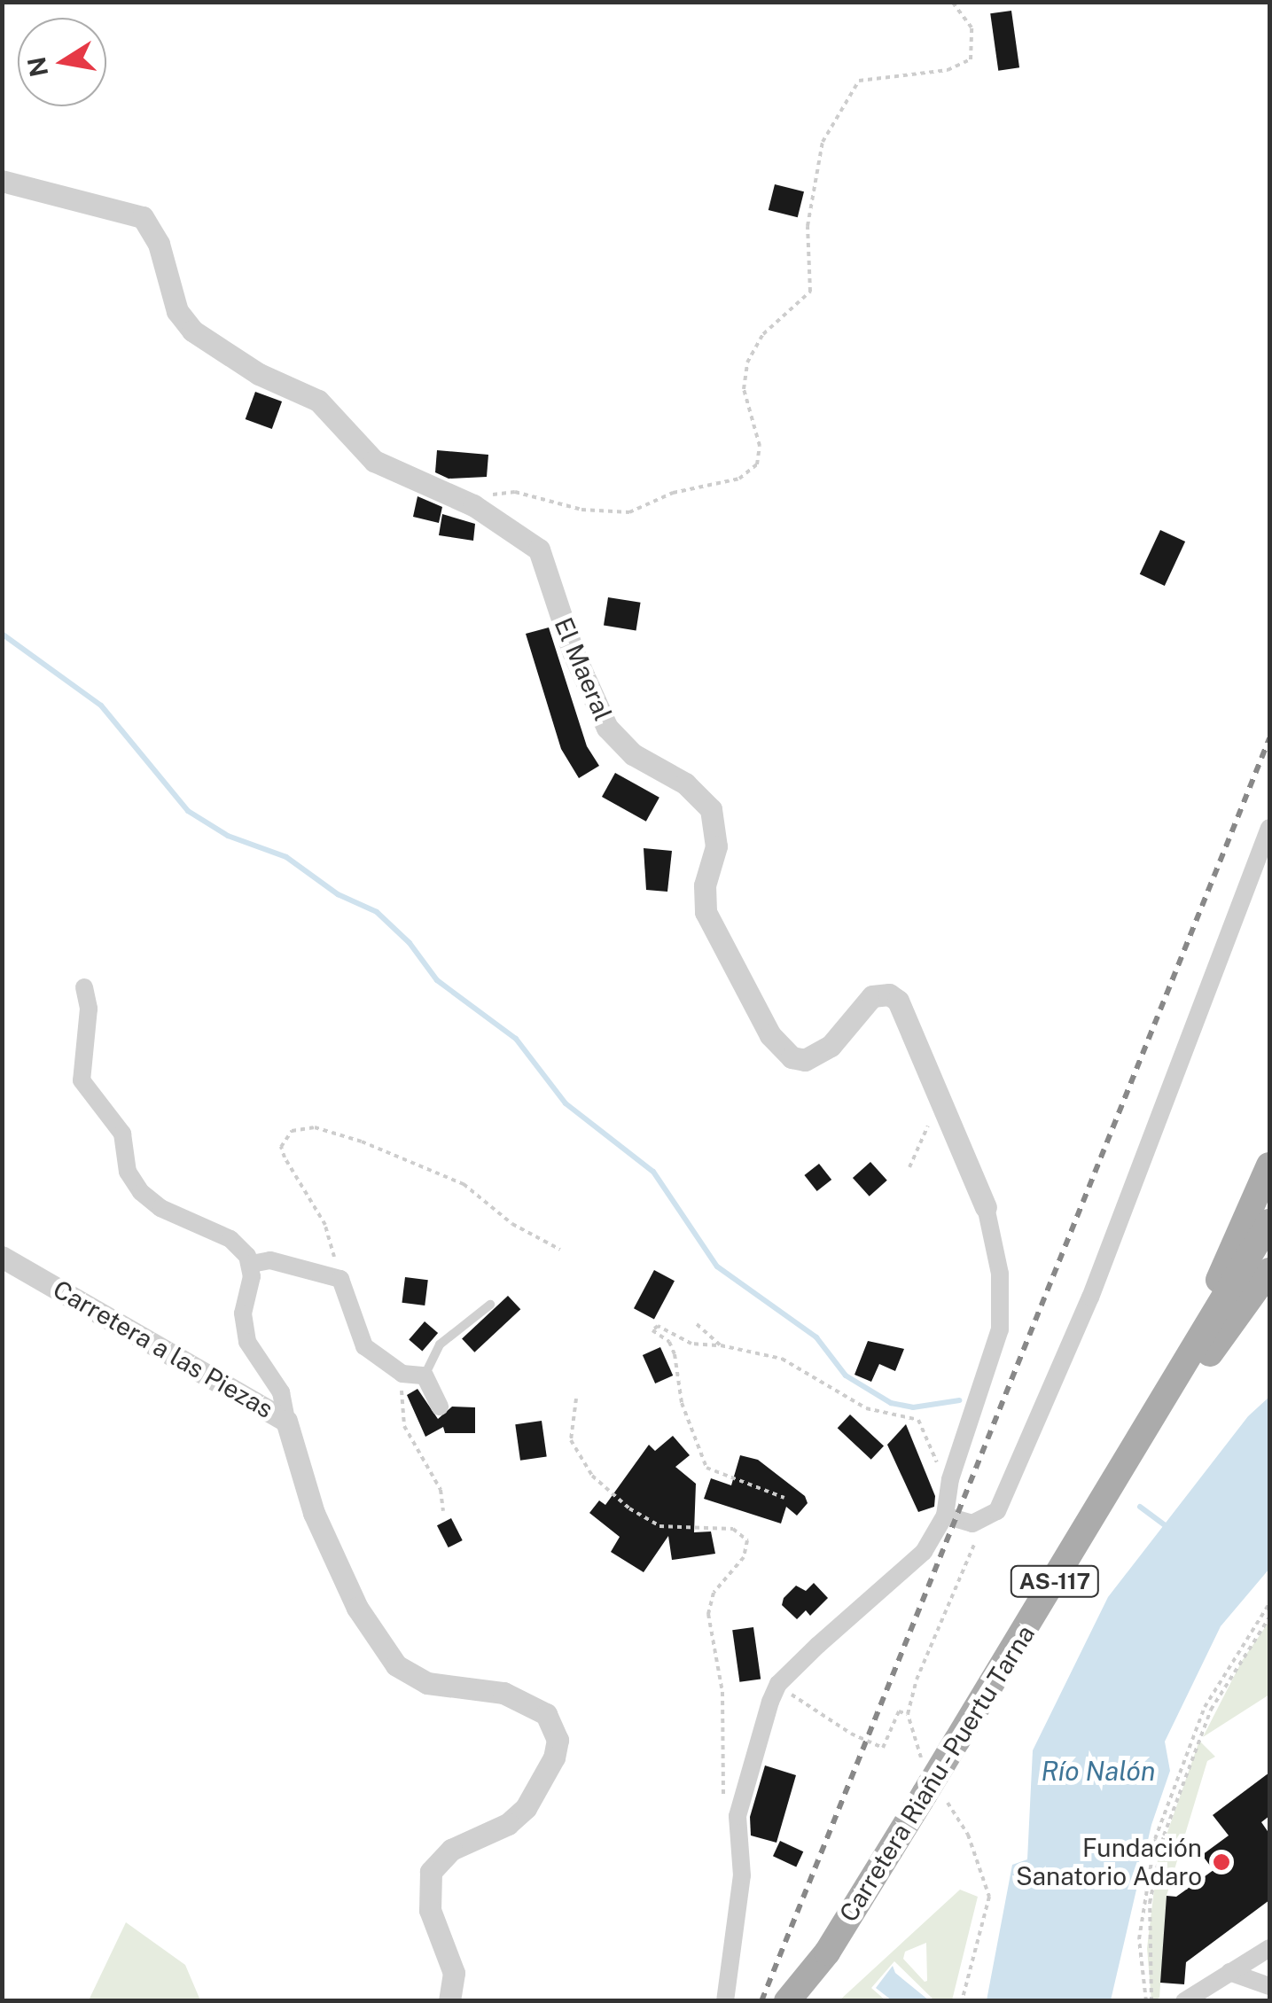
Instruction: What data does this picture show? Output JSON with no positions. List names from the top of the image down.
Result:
{
  "streets": {
    "main road": ["AS-117", "Carretera Riañu - Puertu Tarna"],
    "street": ["El Maeral", "Carretera a las Piezas"]
  },
  "water": ["Río Nalón"],
  "places": ["Fundación Sanatorio Adaro"],
  "north": "left"
}
